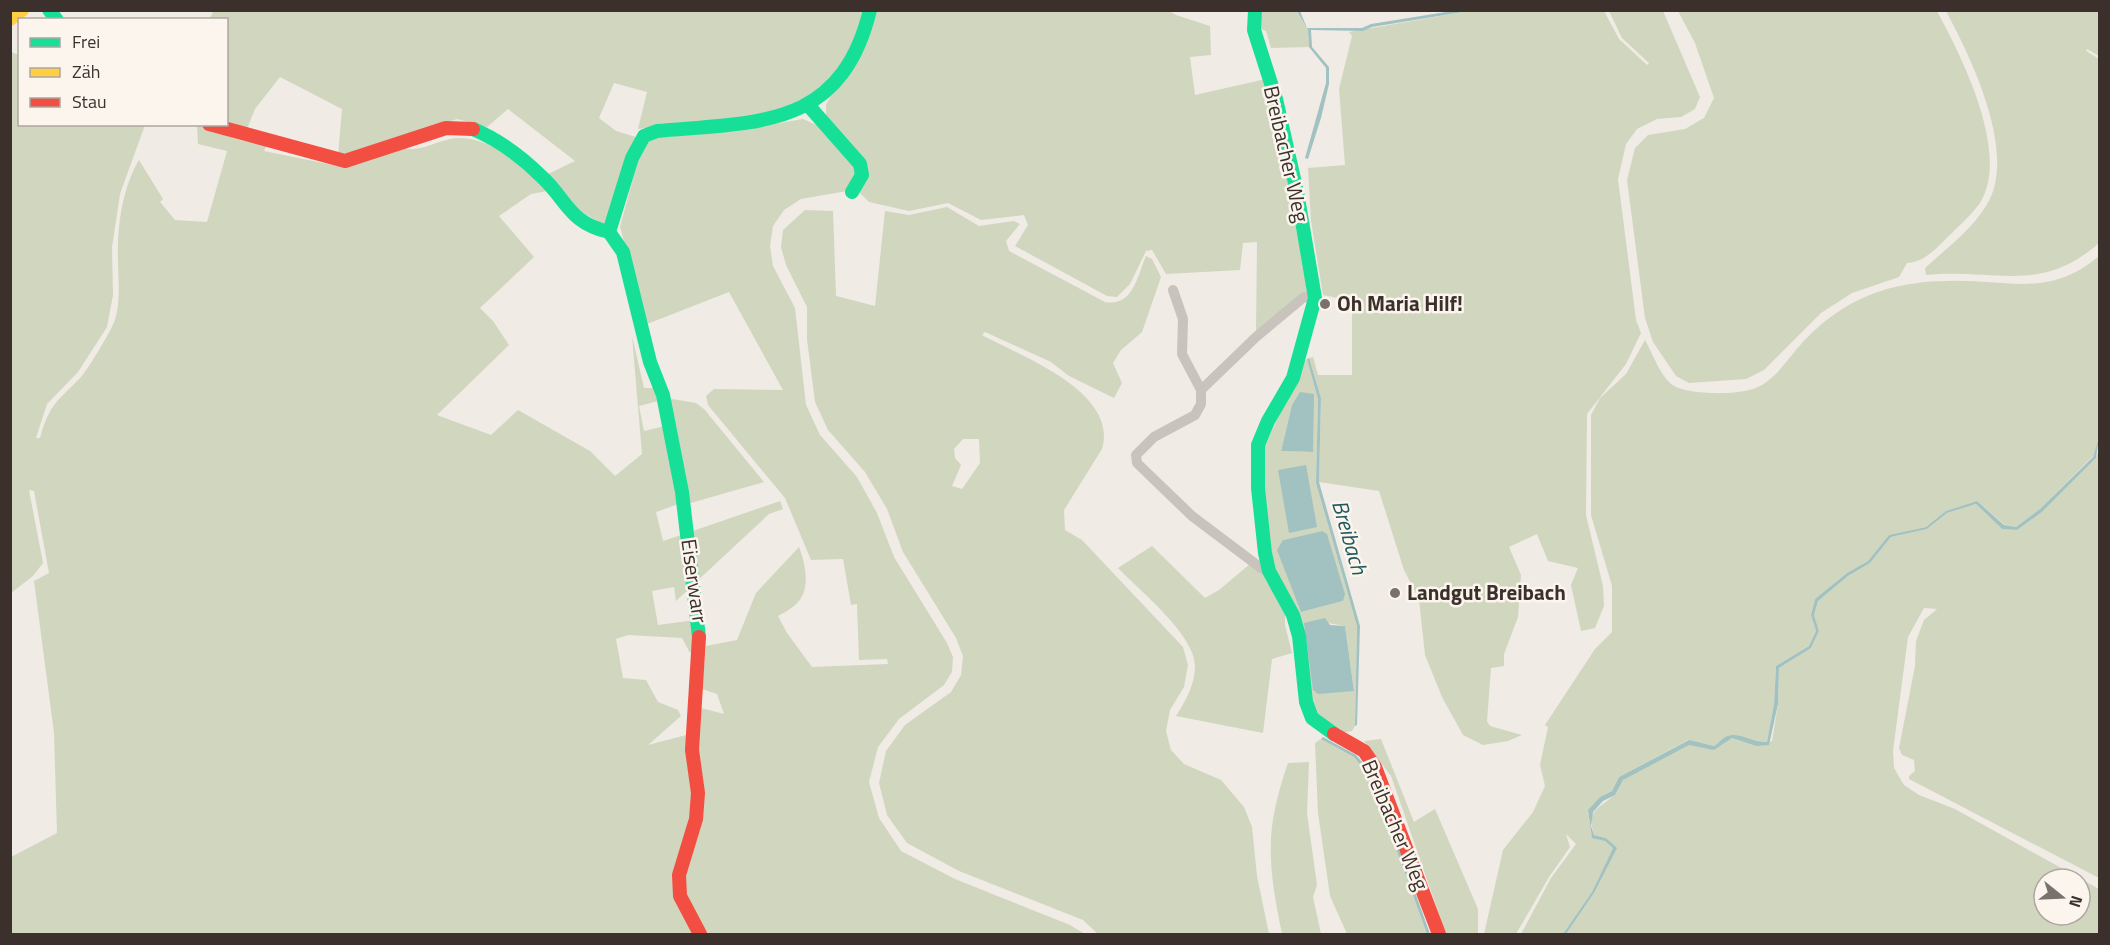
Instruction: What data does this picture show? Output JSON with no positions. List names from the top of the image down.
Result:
{
  "streets": {
    "street": ["Breibacher Weg", "Eiserwarr"]
  },
  "water": ["Breibach"],
  "places": ["Oh Maria Hilf!", "Landgut Breibach"],
  "legend": ["Frei", "Zäh", "Stau"],
  "north": "right"
}
